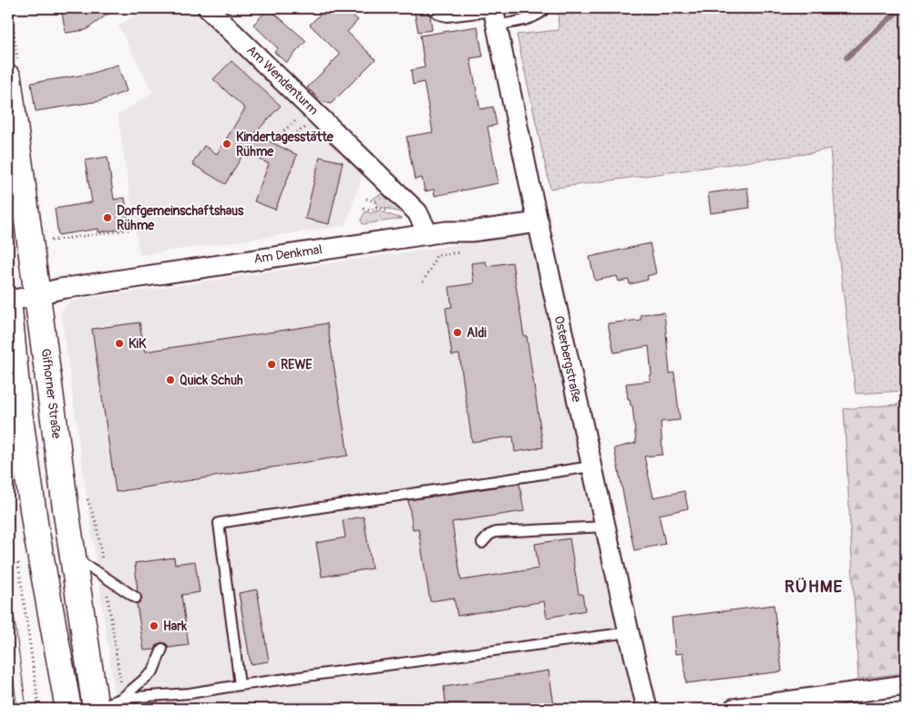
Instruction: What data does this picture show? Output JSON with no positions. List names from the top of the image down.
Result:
{
  "streets": {
    "main road": ["Gifhorner Straße"],
    "street": ["Am Wendenturm", "Am Denkmal", "Osterbergstraße"]
  },
  "crossings": [
    ["Am Wendenturm", "Am Denkmal"],
    ["Am Denkmal", "Osterbergstraße"],
    ["Am Denkmal", "Gifhorner Straße"]
  ],
  "districts": ["RÜHME"],
  "places": [
    "Kindertagesstätte Rühme",
    "Dorfgemeinschaftshaus Rühme",
    "Aldi",
    "KiK",
    "REWE",
    "Quick Schuh",
    "Hark"
  ]
}
